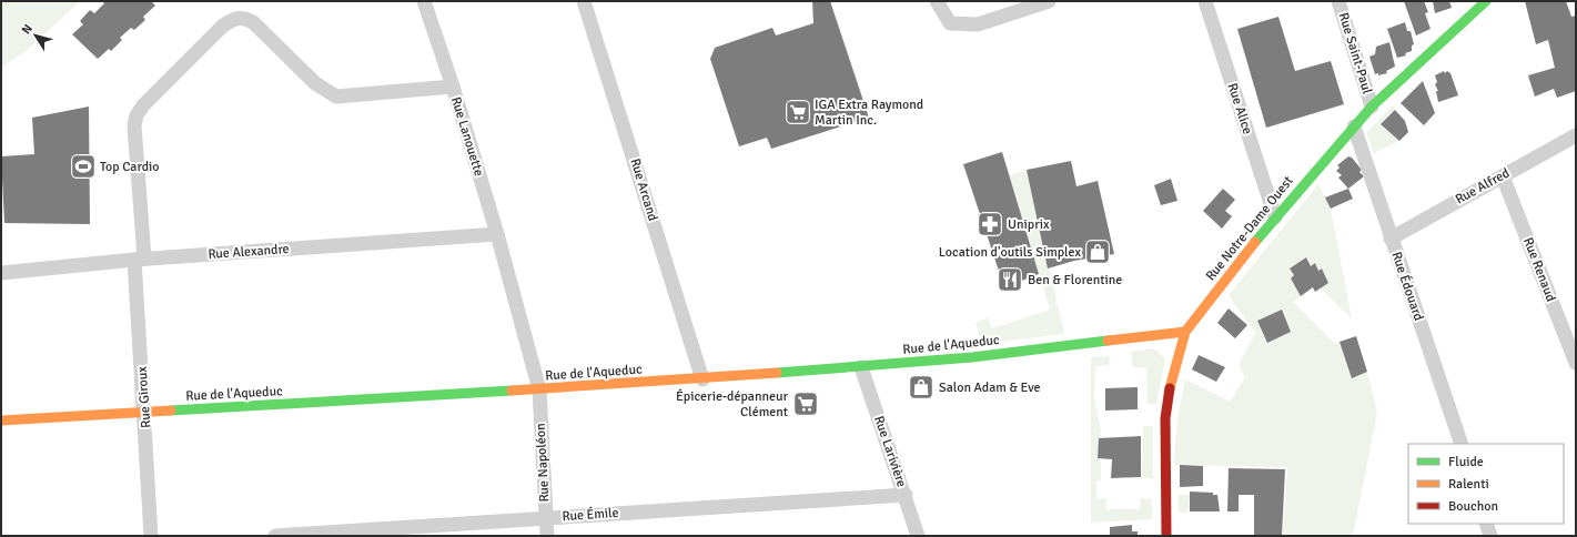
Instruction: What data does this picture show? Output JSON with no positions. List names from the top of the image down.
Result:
{
  "streets": {
    "street": [
      "Rue Saint-Paul",
      "Rue Alice",
      "Rue Lanouette",
      "Rue Alfred",
      "Rue Arcand",
      "Rue Notre-Dame Ouest",
      "Rue Alexandre",
      "Rue Renaud",
      "Rue Édouard",
      "Rue de l'Aqueduc",
      "Rue Giroux",
      "Rue Larivière",
      "Rue Napoléon",
      "Rue Émile"
    ]
  },
  "crossings": [
    ["Rue Saint-Paul", "Rue Notre-Dame Ouest"],
    ["Rue Alice", "Rue Notre-Dame Ouest"],
    ["Rue Lanouette", "Rue Alexandre"],
    ["Rue Lanouette", "Rue de l'Aqueduc"],
    ["Rue Lanouette", "Rue Giroux"],
    ["Rue Lanouette", "Rue Napoléon"],
    ["Rue Alfred", "Rue Renaud"],
    ["Rue Alfred", "Rue Édouard"],
    ["Rue Arcand", "Rue de l'Aqueduc"],
    ["Rue Notre-Dame Ouest", "Rue Édouard"],
    ["Rue Notre-Dame Ouest", "Rue de l'Aqueduc"],
    ["Rue Alexandre", "Rue Giroux"],
    ["Rue de l'Aqueduc", "Rue Giroux"],
    ["Rue de l'Aqueduc", "Rue Larivière"],
    ["Rue de l'Aqueduc", "Rue Napoléon"],
    ["Rue Larivière", "Rue Émile"],
    ["Rue Napoléon", "Rue Émile"]
  ],
  "places": {
    "supermarket": ["IGA Extra Raymond Martin Inc.", "Épicerie-dépanneur Clément"],
    "sports": ["Top Cardio"],
    "pharmacy": ["Uniprix"],
    "shop": ["Location d'outils Simplex", "Salon Adam & Eve"],
    "restaurant": ["Ben & Florentine"]
  },
  "legend": ["Fluide", "Ralenti", "Bouchon"],
  "north": "top left"
}
